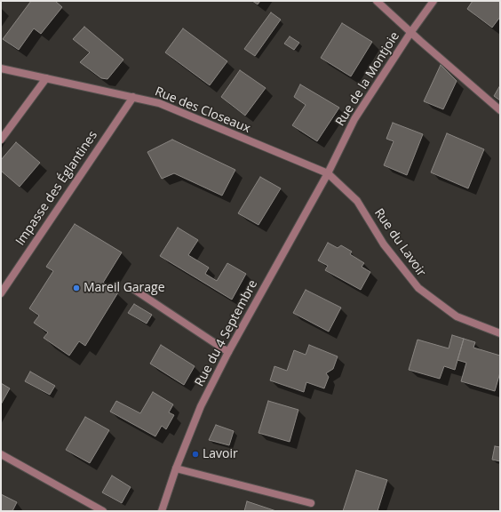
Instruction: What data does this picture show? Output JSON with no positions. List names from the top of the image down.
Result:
{
  "streets": {
    "street": [
      "Rue de la Montjoie",
      "Rue des Closeaux",
      "Impasse des Églantines",
      "Rue du Lavoir",
      "Rue du 4 Septembre"
    ]
  },
  "crossings": [
    ["Rue de la Montjoie", "Rue des Closeaux"],
    ["Rue de la Montjoie", "Rue du Lavoir"],
    ["Rue de la Montjoie", "Rue du 4 Septembre"],
    ["Rue des Closeaux", "Impasse des Églantines"],
    ["Rue des Closeaux", "Rue du Lavoir"],
    ["Rue des Closeaux", "Rue du 4 Septembre"],
    ["Rue du Lavoir", "Rue du 4 Septembre"]
  ],
  "places": ["Mareil Garage", "Lavoir"]
}
